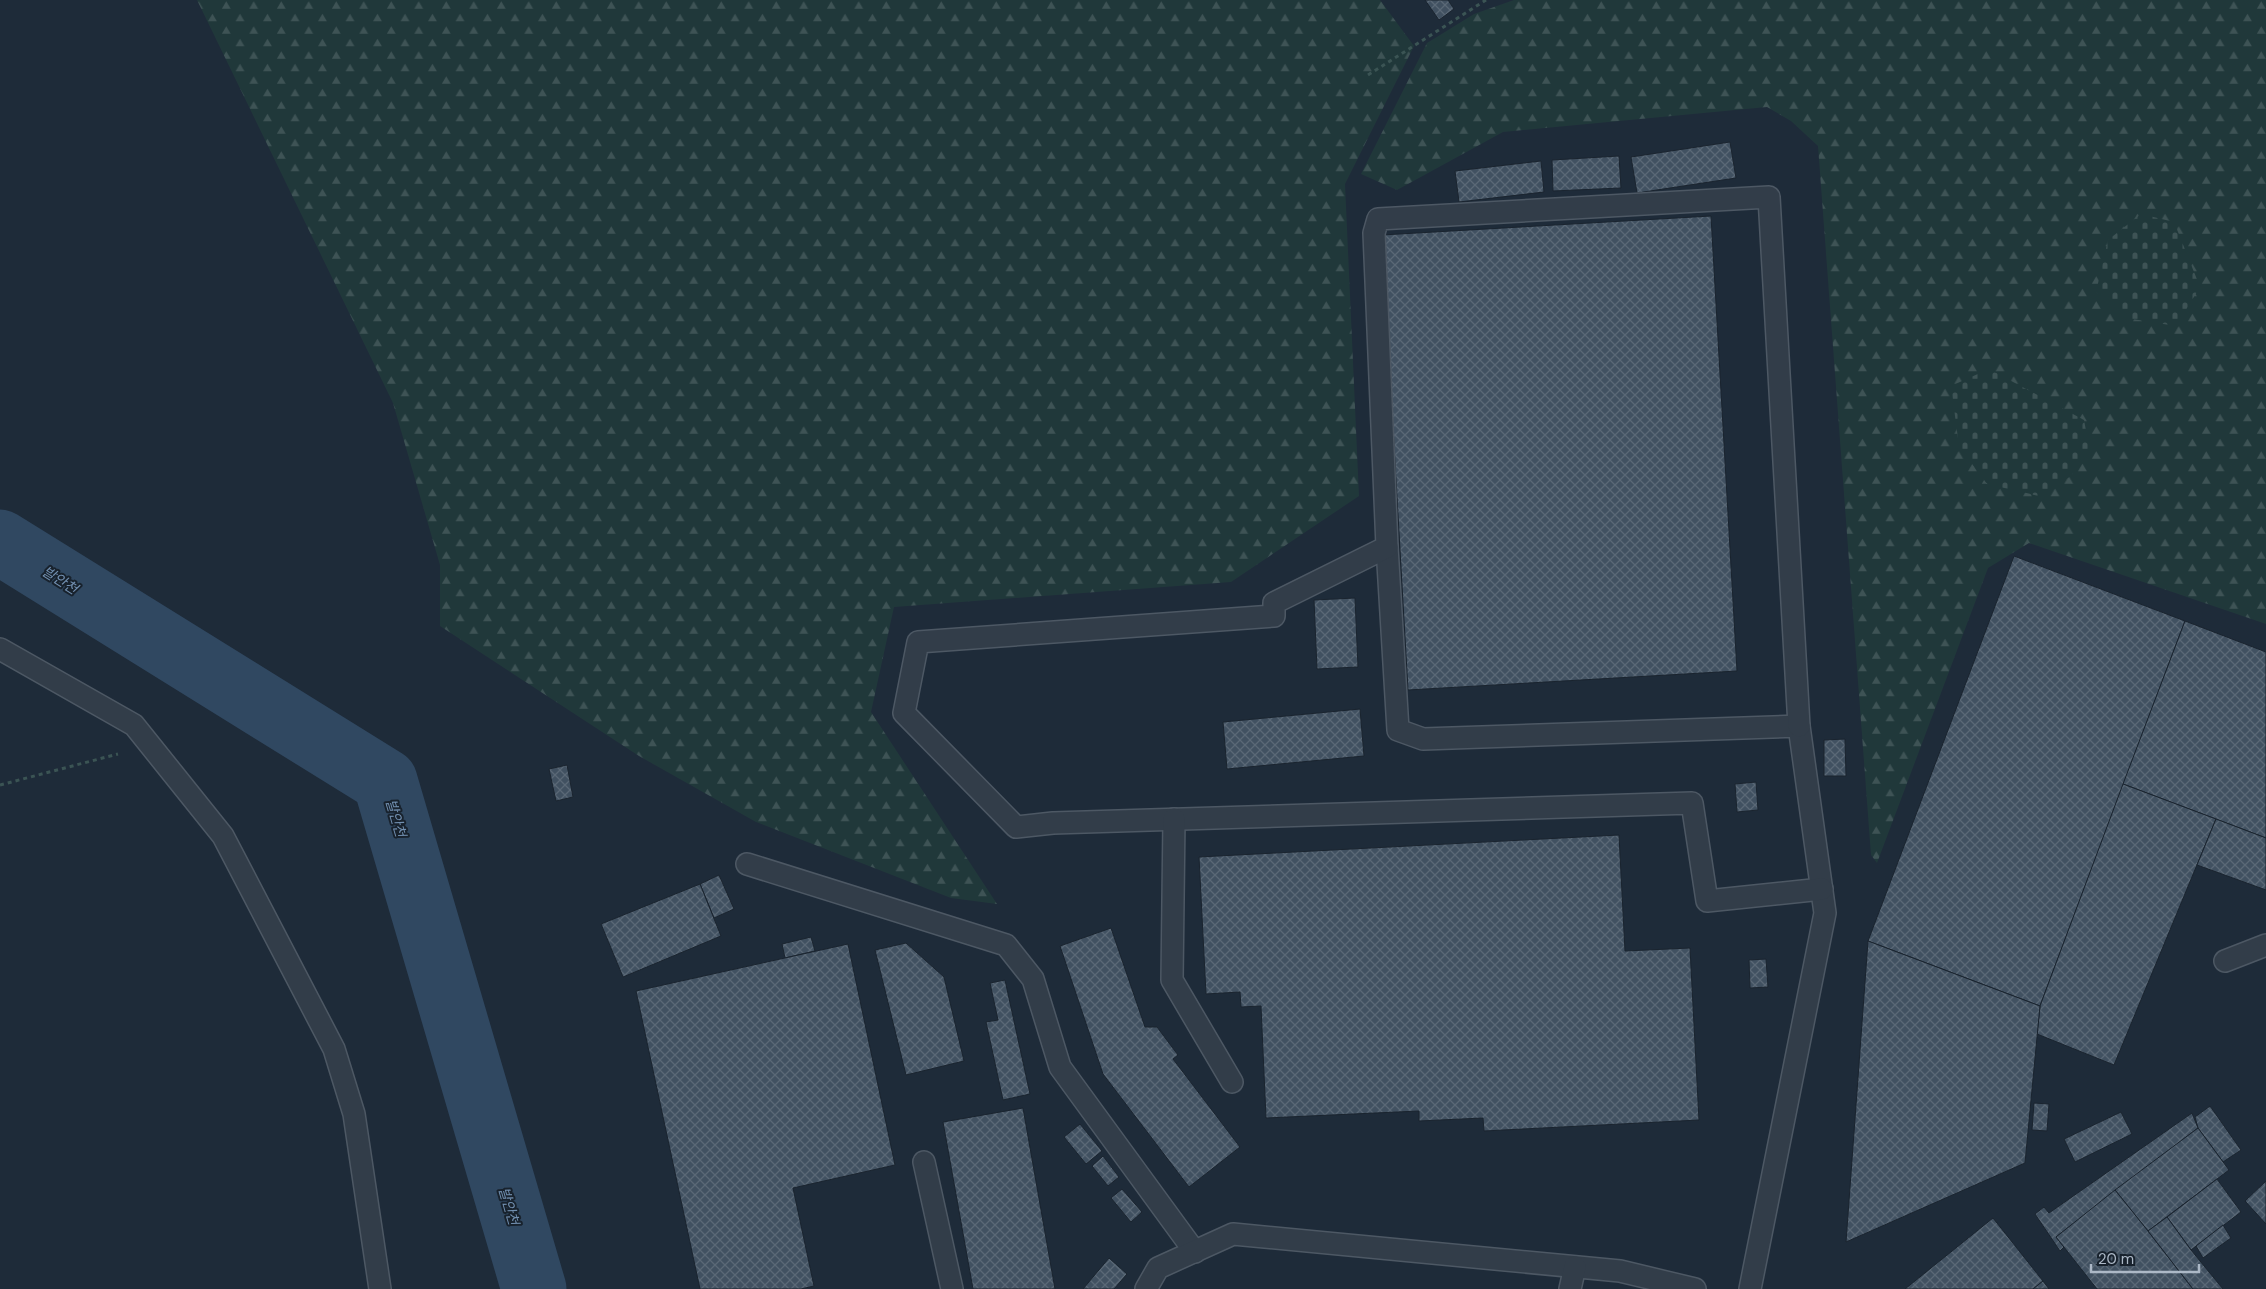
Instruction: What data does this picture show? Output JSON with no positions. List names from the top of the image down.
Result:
{
  "water": ["발안천"],
  "scale_bar": "20 m"
}
